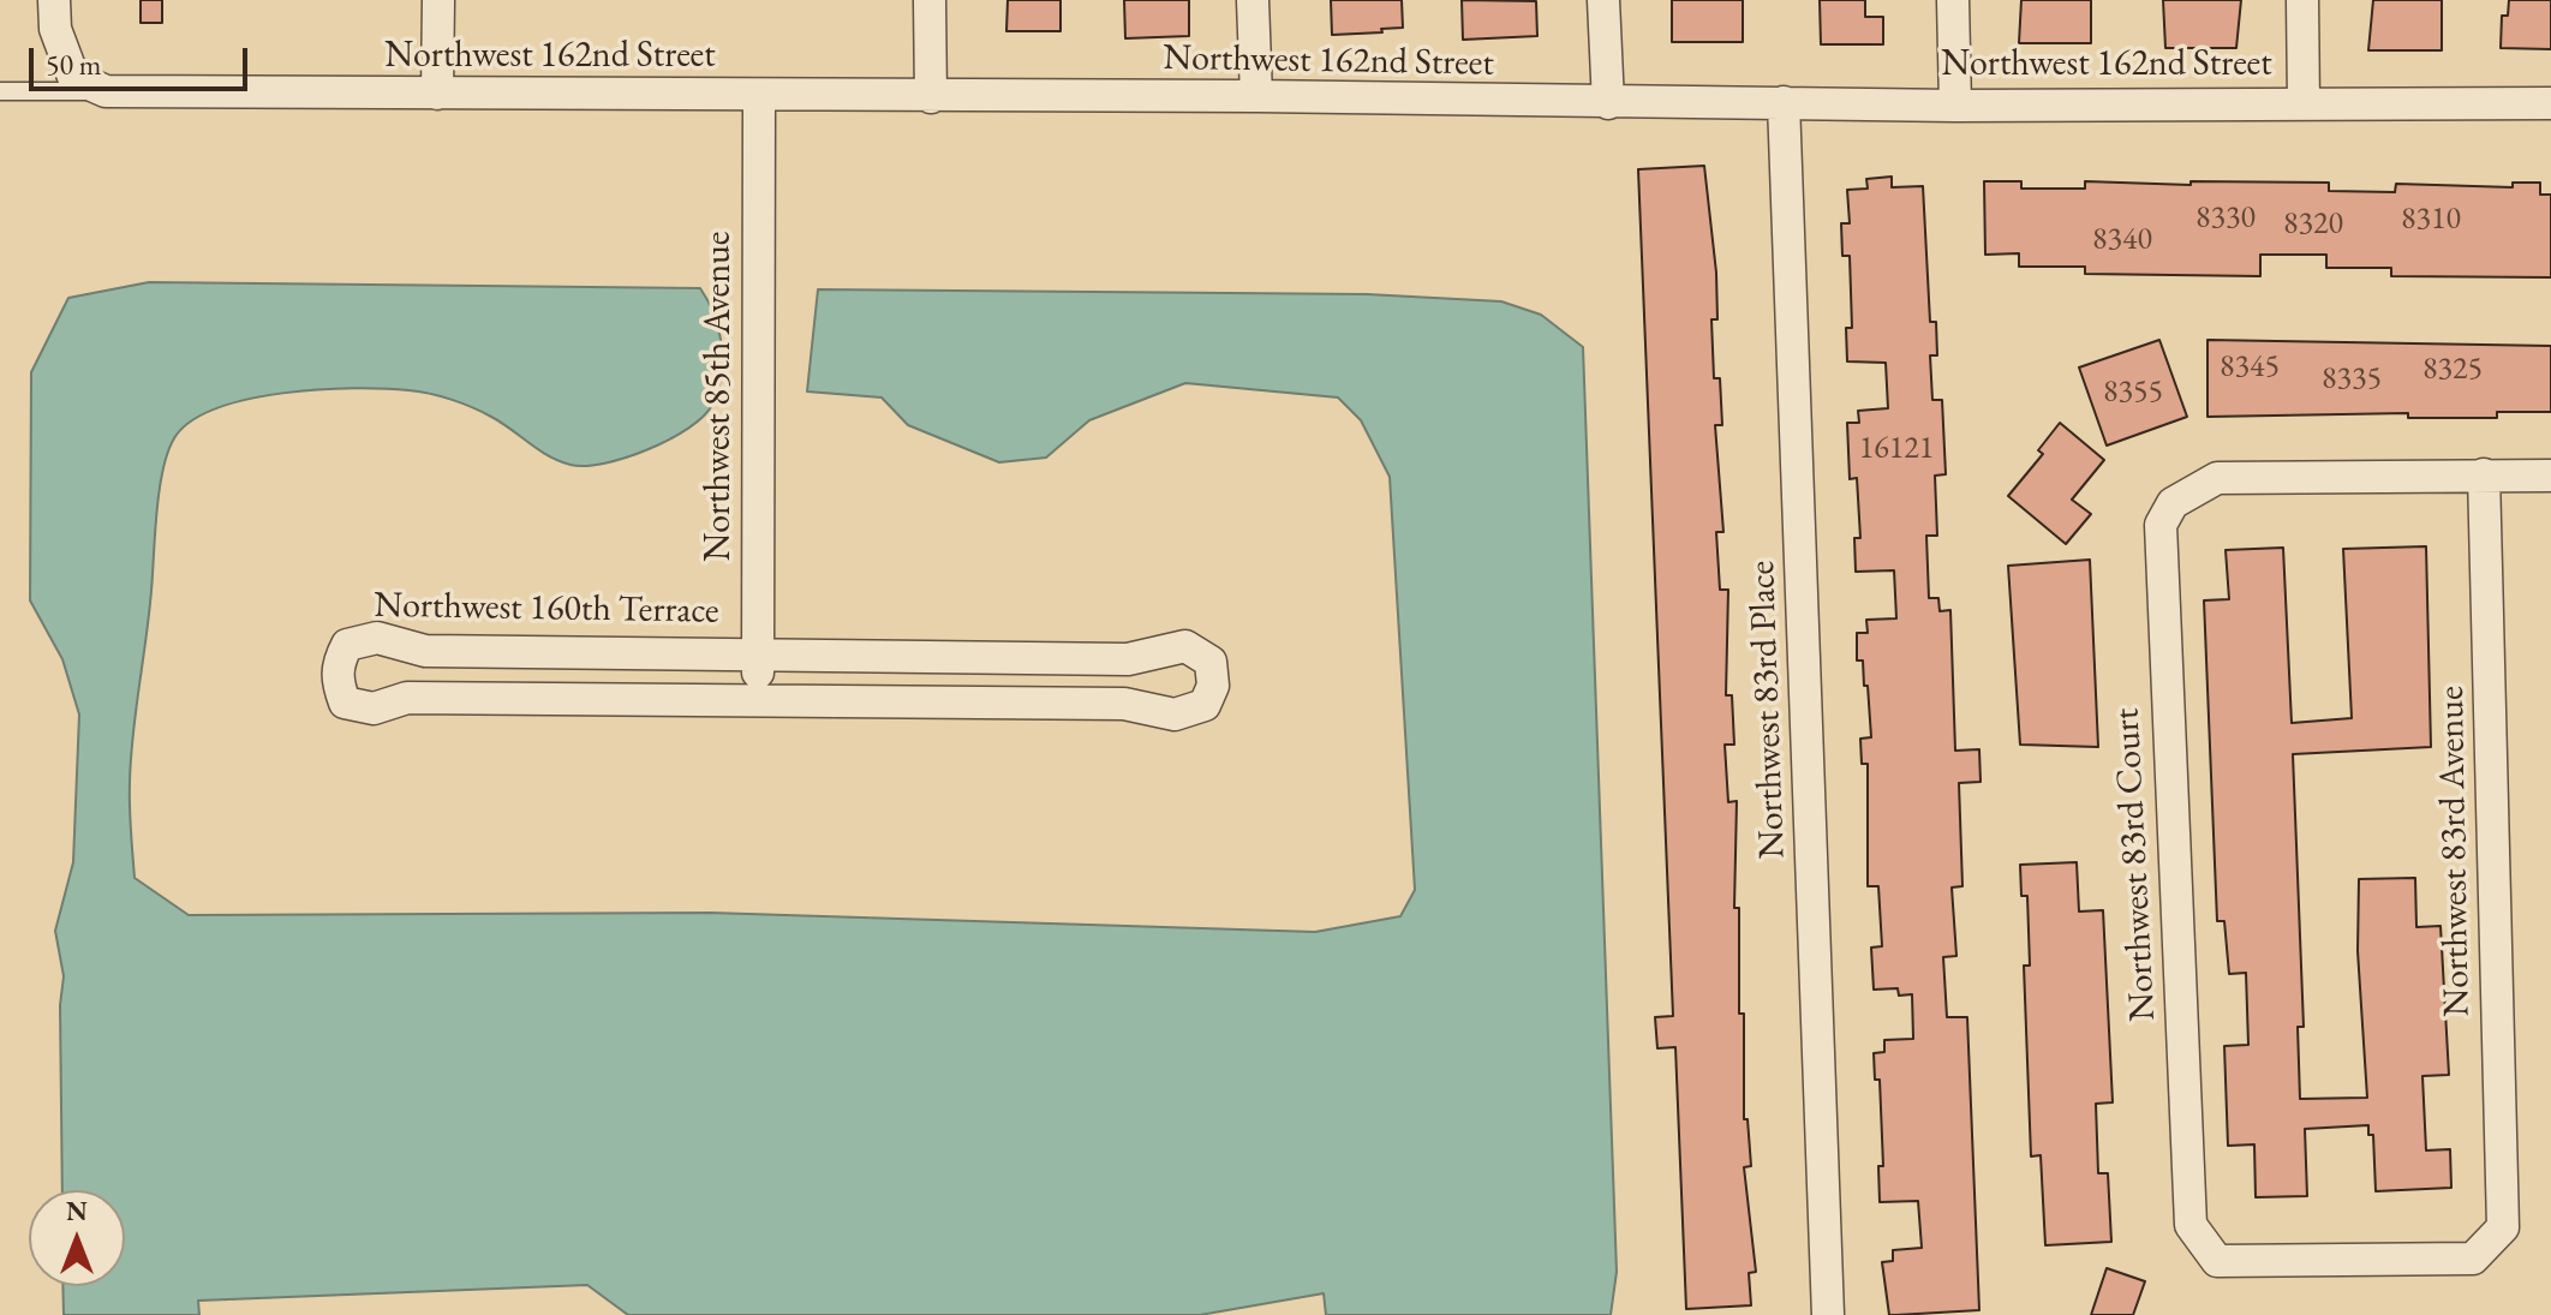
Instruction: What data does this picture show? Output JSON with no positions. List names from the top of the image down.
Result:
{
  "streets": {
    "street": [
      "Northwest 162nd Street",
      "Northwest 85th Avenue",
      "Northwest 160th Terrace",
      "Northwest 83rd Place",
      "Northwest 83rd Avenue",
      "Northwest 83rd Court"
    ]
  },
  "crossings": [
    ["Northwest 162nd Street", "Northwest 85th Avenue"],
    ["Northwest 162nd Street", "Northwest 83rd Place"],
    ["Northwest 85th Avenue", "Northwest 160th Terrace"],
    ["Northwest 83rd Avenue", "Northwest 83rd Court"]
  ],
  "house_numbers": [
    "8330",
    "8310",
    "8320",
    "8340",
    "8345",
    "8325",
    "8335",
    "8355",
    "16121"
  ],
  "scale_bar": "50 m",
  "north": "top"
}
